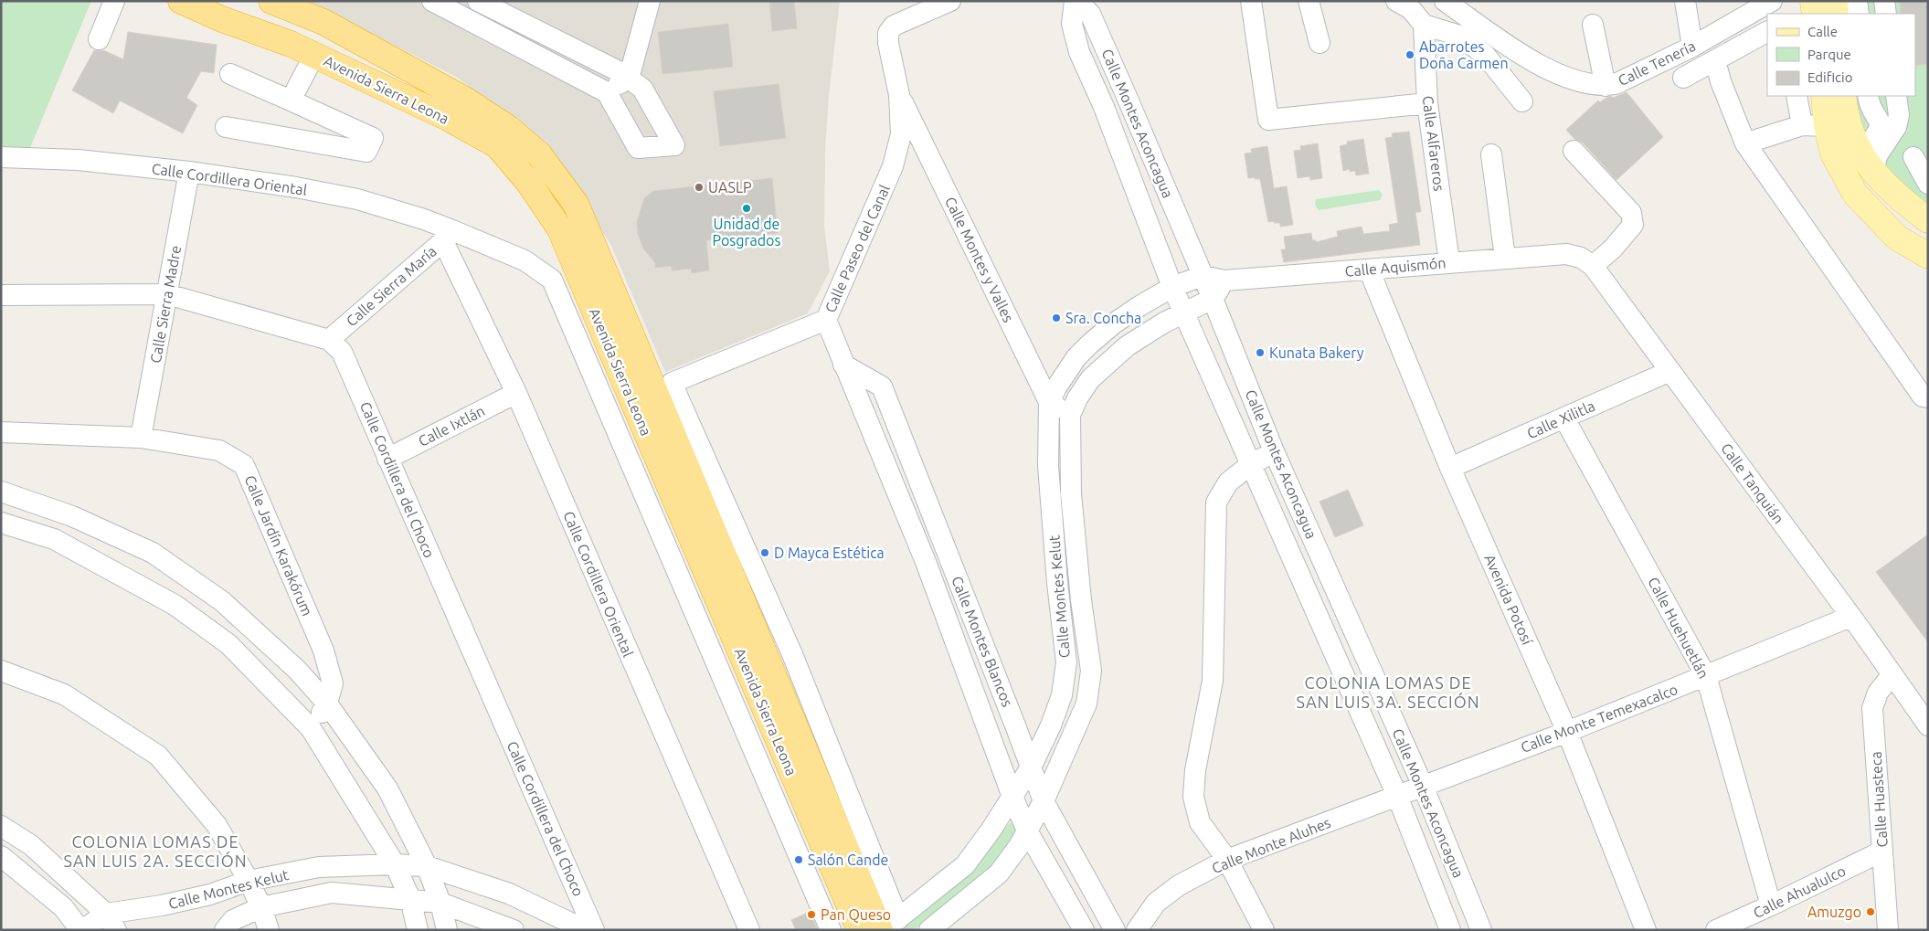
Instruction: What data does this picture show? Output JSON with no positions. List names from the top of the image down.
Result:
{
  "streets": {
    "highway": ["Avenida Sierra Leona"],
    "street": [
      "Calle Tenería",
      "Calle Montes Aconcagua",
      "Calle Alfareros",
      "Calle Cordillera Oriental",
      "Calle Paseo del Canal",
      "Calle Montes y Valles",
      "Calle Aquismón",
      "Calle Sierra María",
      "Calle Sierra Madre",
      "Calle Xilitla",
      "Calle Ixtlán",
      "Calle Cordillera del Choco",
      "Calle Tanquián",
      "Calle Jardín Karakórum",
      "Calle Montes Kelut",
      "Avenida Potosí",
      "Calle Huehuetlán",
      "Calle Montes Blancos",
      "Calle Monte Temexacalco",
      "Calle Huasteca",
      "Calle Monte Aluhes",
      "Calle Ahualulco"
    ]
  },
  "crossings": [
    ["Avenida Sierra Leona", "Calle Cordillera Oriental"],
    ["Avenida Sierra Leona", "Calle Paseo del Canal"],
    ["Avenida Sierra Leona", "Calle Sierra María"],
    ["Avenida Sierra Leona", "Calle Montes Kelut"],
    ["Calle Montes Aconcagua", "Calle Aquismón"],
    ["Calle Montes Aconcagua", "Calle Montes Kelut"],
    ["Calle Montes Aconcagua", "Calle Monte Temexacalco"],
    ["Calle Montes Aconcagua", "Calle Monte Aluhes"],
    ["Calle Alfareros", "Calle Aquismón"],
    ["Calle Cordillera Oriental", "Calle Sierra María"],
    ["Calle Cordillera Oriental", "Calle Sierra Madre"],
    ["Calle Cordillera Oriental", "Calle Ixtlán"],
    ["Calle Paseo del Canal", "Calle Montes y Valles"],
    ["Calle Paseo del Canal", "Calle Montes Kelut"],
    ["Calle Paseo del Canal", "Calle Montes Blancos"],
    ["Calle Montes y Valles", "Calle Montes Kelut"],
    ["Calle Aquismón", "Calle Tanquián"],
    ["Calle Aquismón", "Calle Montes Kelut"],
    ["Calle Aquismón", "Avenida Potosí"],
    ["Calle Sierra María", "Calle Cordillera del Choco"],
    ["Calle Sierra Madre", "Calle Jardín Karakórum"],
    ["Calle Xilitla", "Calle Tanquián"],
    ["Calle Xilitla", "Avenida Potosí"],
    ["Calle Xilitla", "Calle Huehuetlán"],
    ["Calle Ixtlán", "Calle Cordillera del Choco"],
    ["Calle Tanquián", "Calle Monte Temexacalco"],
    ["Calle Tanquián", "Calle Huasteca"],
    ["Calle Montes Kelut", "Calle Montes Blancos"],
    ["Avenida Potosí", "Calle Monte Temexacalco"],
    ["Calle Huehuetlán", "Calle Monte Temexacalco"],
    ["Calle Huehuetlán", "Calle Ahualulco"],
    ["Calle Monte Temexacalco", "Calle Monte Aluhes"],
    ["Calle Huasteca", "Calle Ahualulco"]
  ],
  "districts": ["COLONIA LOMAS DE SAN LUIS 3A. SECCIÓN", "COLONIA LOMAS DE SAN LUIS 2A. SECCIÓN"],
  "places": [
    "Abarrotes Doña Carmen",
    "UASLP",
    "Unidad de Posgrados",
    "Sra. Concha",
    "Kunata Bakery",
    "D Mayca Estética",
    "Salón Cande",
    "Amuzgo",
    "Pan Queso"
  ],
  "legend": ["Calle", "Parque", "Edificio"]
}
